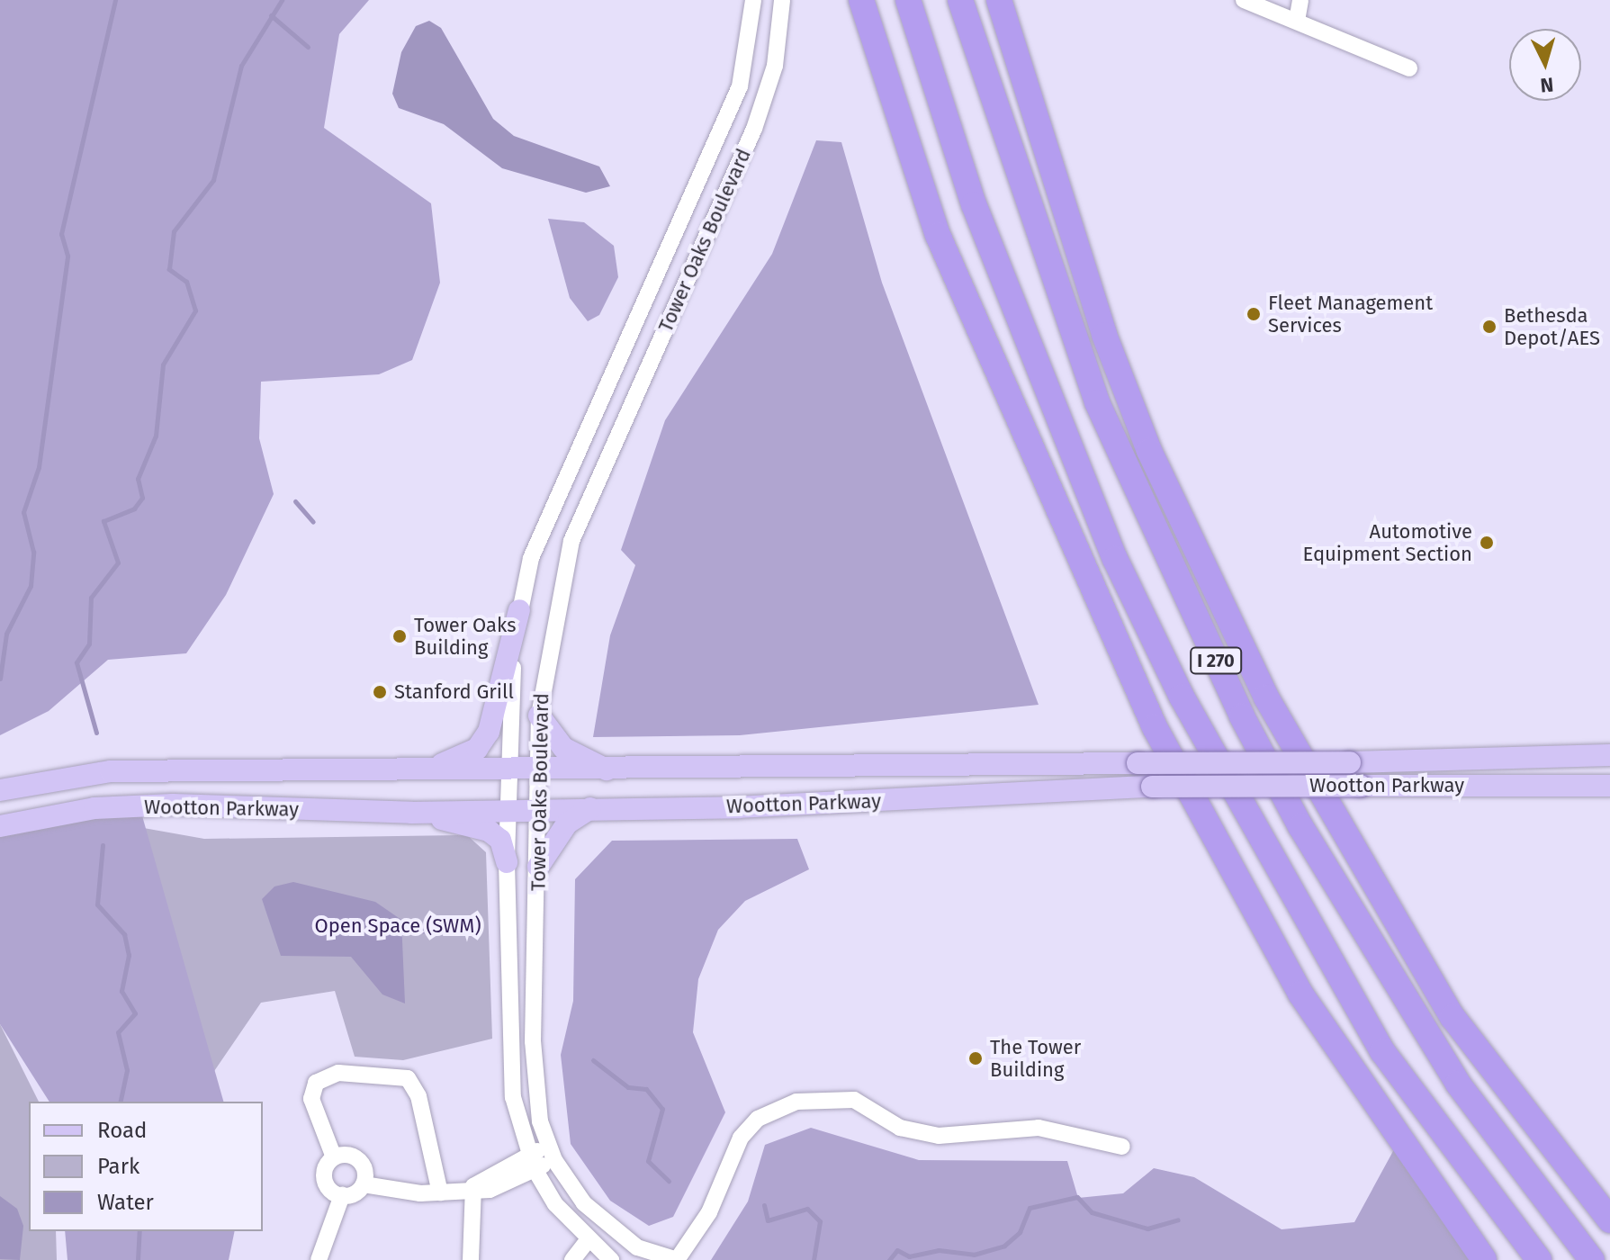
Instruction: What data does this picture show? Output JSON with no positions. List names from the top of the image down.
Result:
{
  "streets": {
    "highway": ["I 270"],
    "main road": ["Wootton Parkway"],
    "street": ["Tower Oaks Boulevard"]
  },
  "crossings": [
    ["Tower Oaks Boulevard", "Wootton Parkway"]
  ],
  "parks": ["Open Space (SWM)"],
  "places": [
    "Fleet Management Services",
    "Bethesda Depot/AES",
    "Automotive Equipment Section",
    "Tower Oaks Building",
    "Stanford Grill",
    "The Tower Building"
  ],
  "legend": ["Road", "Park", "Water"],
  "north": "bottom"
}
